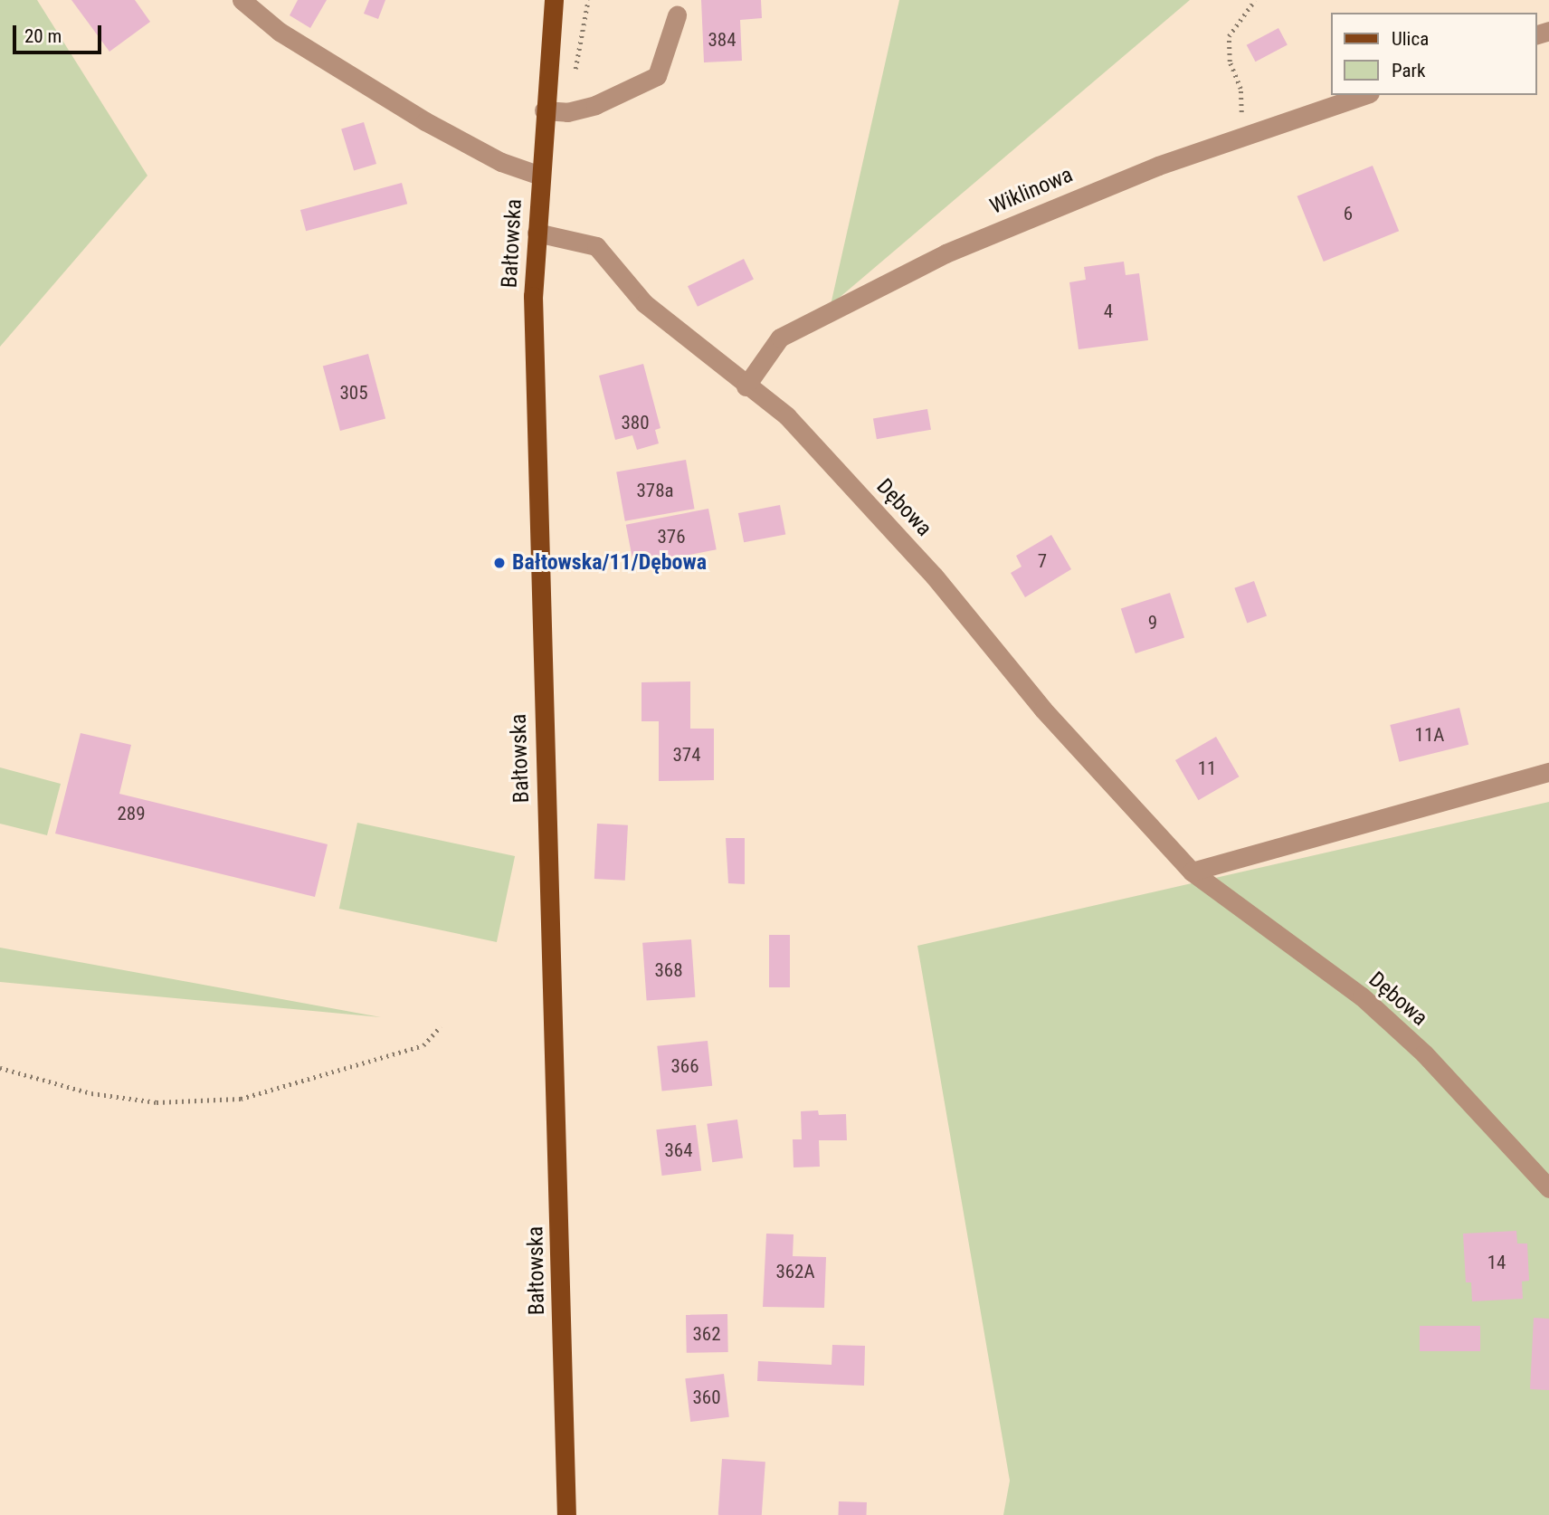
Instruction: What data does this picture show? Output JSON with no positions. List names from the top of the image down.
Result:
{
  "streets": {
    "main road": ["Bałtowska"],
    "street": ["Wiklinowa", "Dębowa"]
  },
  "crossings": [
    ["Wiklinowa", "Dębowa"],
    ["Bałtowska", "Dębowa"]
  ],
  "places": ["Bałtowska/11/Dębowa"],
  "house_numbers": [
    "384",
    "6",
    "4",
    "305",
    "380",
    "378a",
    "376",
    "7",
    "9",
    "11A",
    "374",
    "11",
    "289",
    "368",
    "366",
    "364",
    "14",
    "362A",
    "362",
    "360"
  ],
  "legend": ["Ulica", "Park"],
  "scale_bar": "20 m"
}
